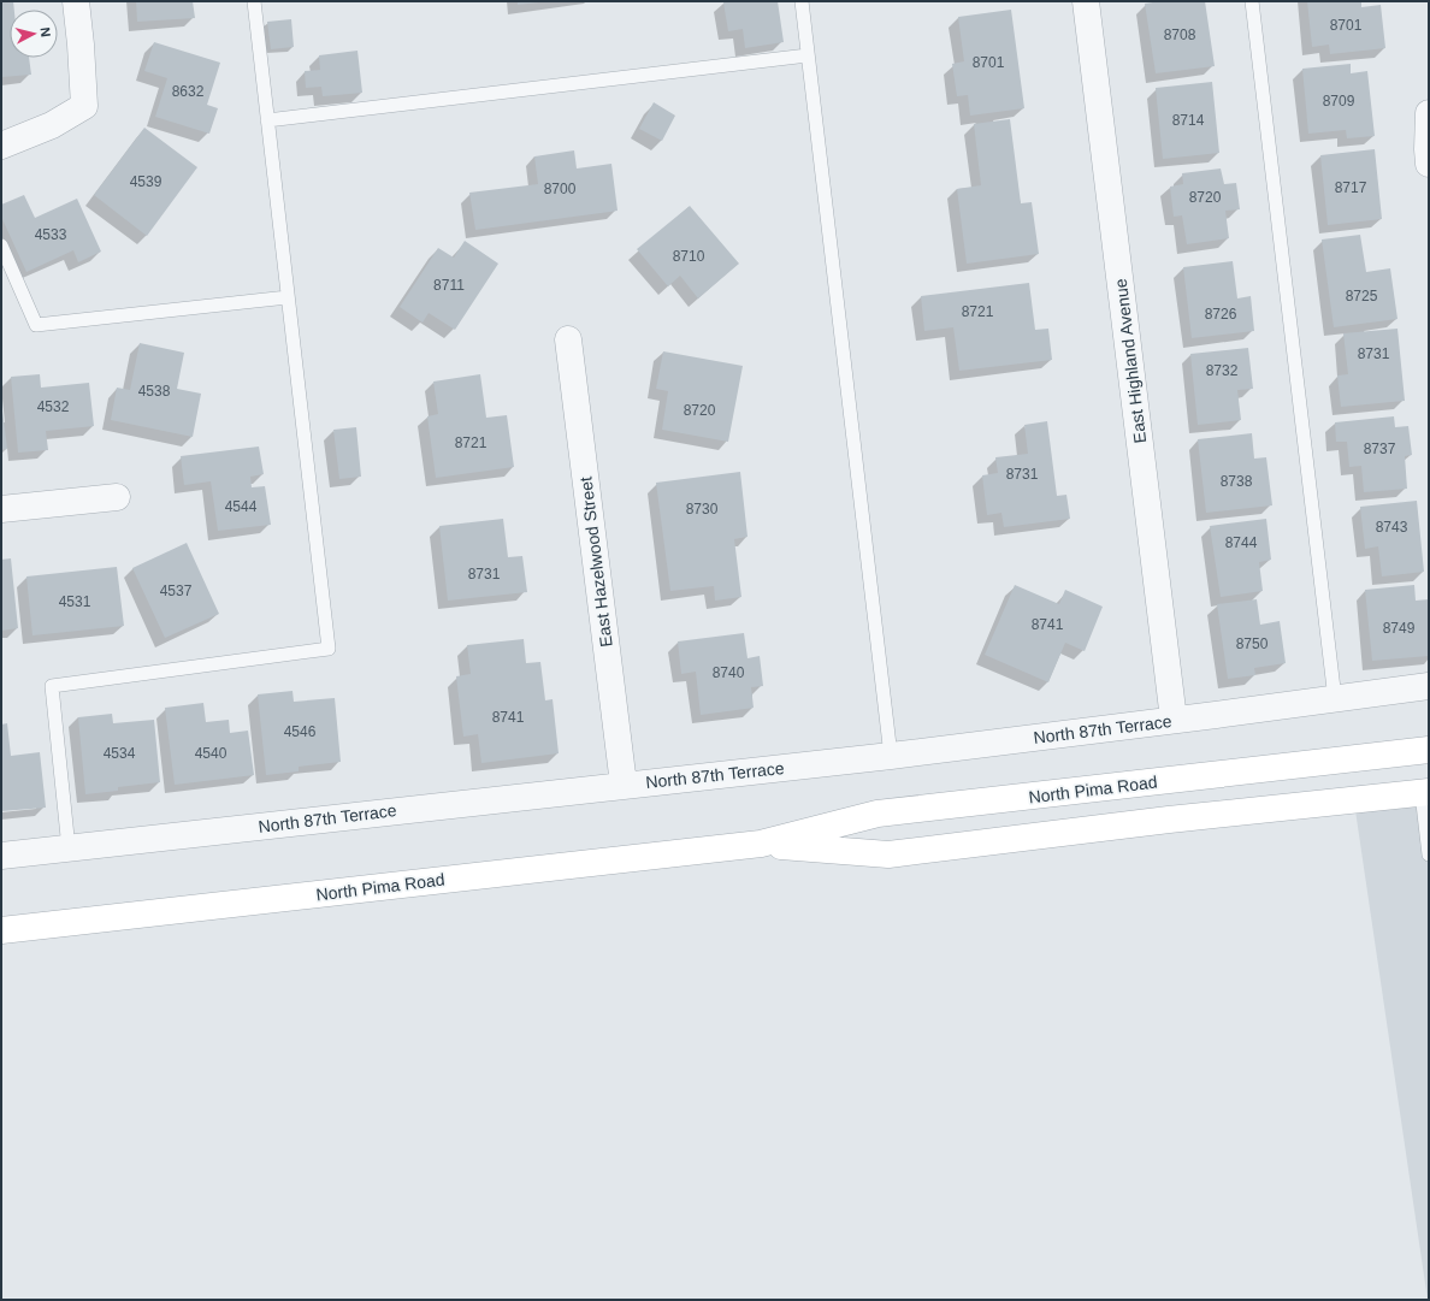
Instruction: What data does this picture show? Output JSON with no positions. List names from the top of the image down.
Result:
{
  "streets": {
    "main road": ["North Pima Road"],
    "street": ["East Highland Avenue", "East Hazelwood Street", "North 87th Terrace"]
  },
  "crossings": [
    ["East Highland Avenue", "North 87th Terrace"],
    ["East Hazelwood Street", "North 87th Terrace"]
  ],
  "house_numbers": [
    "8701",
    "8708",
    "8701",
    "8632",
    "8709",
    "8714",
    "4539",
    "8717",
    "8700",
    "8720",
    "4533",
    "8710",
    "8711",
    "8725",
    "8721",
    "8726",
    "8731",
    "8732",
    "4538",
    "4532",
    "8720",
    "8721",
    "8737",
    "8731",
    "8738",
    "4544",
    "8730",
    "8743",
    "8744",
    "8731",
    "4537",
    "4531",
    "8741",
    "8749",
    "8750",
    "8740",
    "8741",
    "4546",
    "4534",
    "4540"
  ],
  "north": "right"
}
